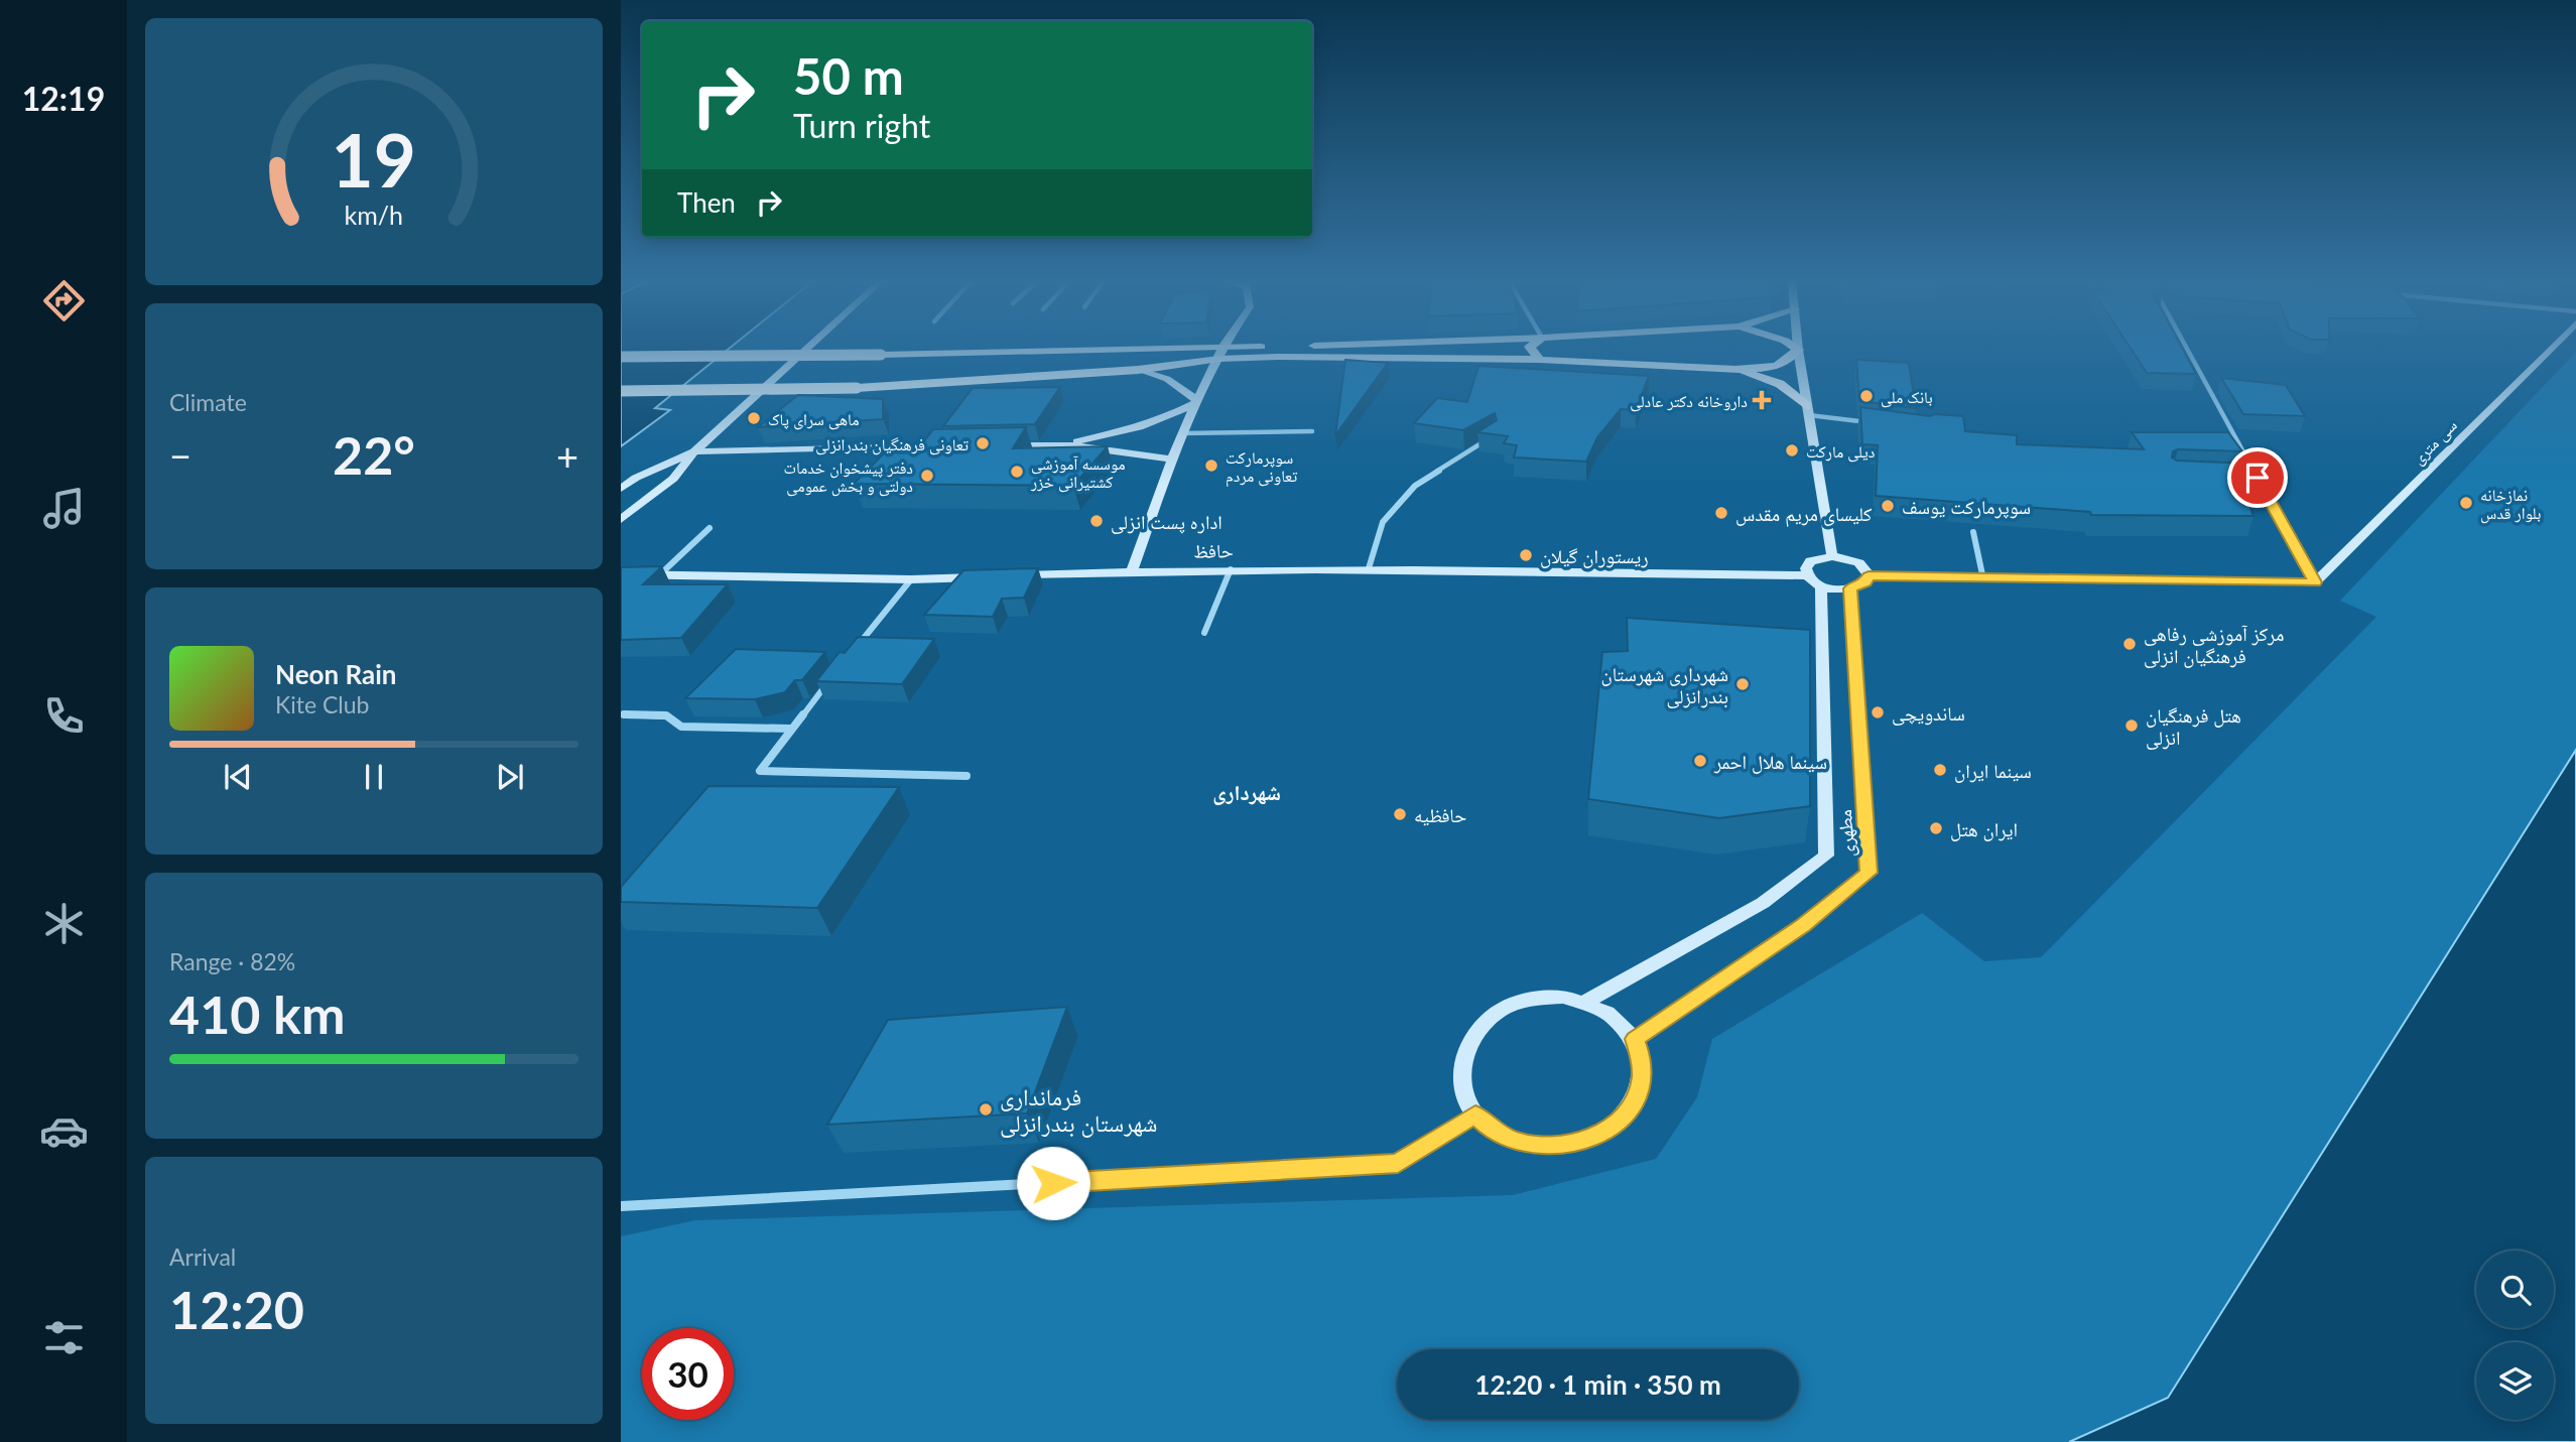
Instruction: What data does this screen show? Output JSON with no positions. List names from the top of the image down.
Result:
{
  "streets": {
    "street": ["سی متری", "حافظ", "مطهری"]
  },
  "districts": ["شهرداری"],
  "places": {
    "other": [
      "بانک ملی",
      "ماهی سرای پاک",
      "تعاونی فرهنگیان بندرانزلی",
      "دیلی مارکت",
      "سوپرمارکت تعاونی مردم",
      "موسسه آموزشی کشتیرانی خزر",
      "دفتر پیشخوان خدمات دولتی و بخش عمومی",
      "نمازخانه بلوار قدس",
      "سوپرمارکت یوسف",
      "کلیسای مریم مقدس",
      "اداره پست انزلی",
      "ریستوران گیلان",
      "مرکز آموزشی رفاهی فرهنگیان انزلی",
      "شهرداری شهرستان بندرانزلی",
      "ساندویچی",
      "هتل فرهنگیان انزلی",
      "سینما هلال احمر",
      "سینما ایران",
      "حافظیه",
      "ایران هتل",
      "فرمانداری شهرستان بندرانزلی"
    ],
    "health": ["داروخانه دکتر عادلی"]
  },
  "page": {
    "tabs": "12:19",
    "turn": ["50 m", "Turn right"],
    "then": "Then",
    "tile": [
      "Climate",
      ["Range · 82%", "410 km"],
      ["Arrival", "12:20"]
    ],
    "heat": ["−", "22°", "+"],
    "song": ["Neon Rain", "Kite Club"],
    "limit": "30",
    "trip": "12:20 · 1 min · 350 m",
    "gauge": ["19", "km/h"]
  }
}
